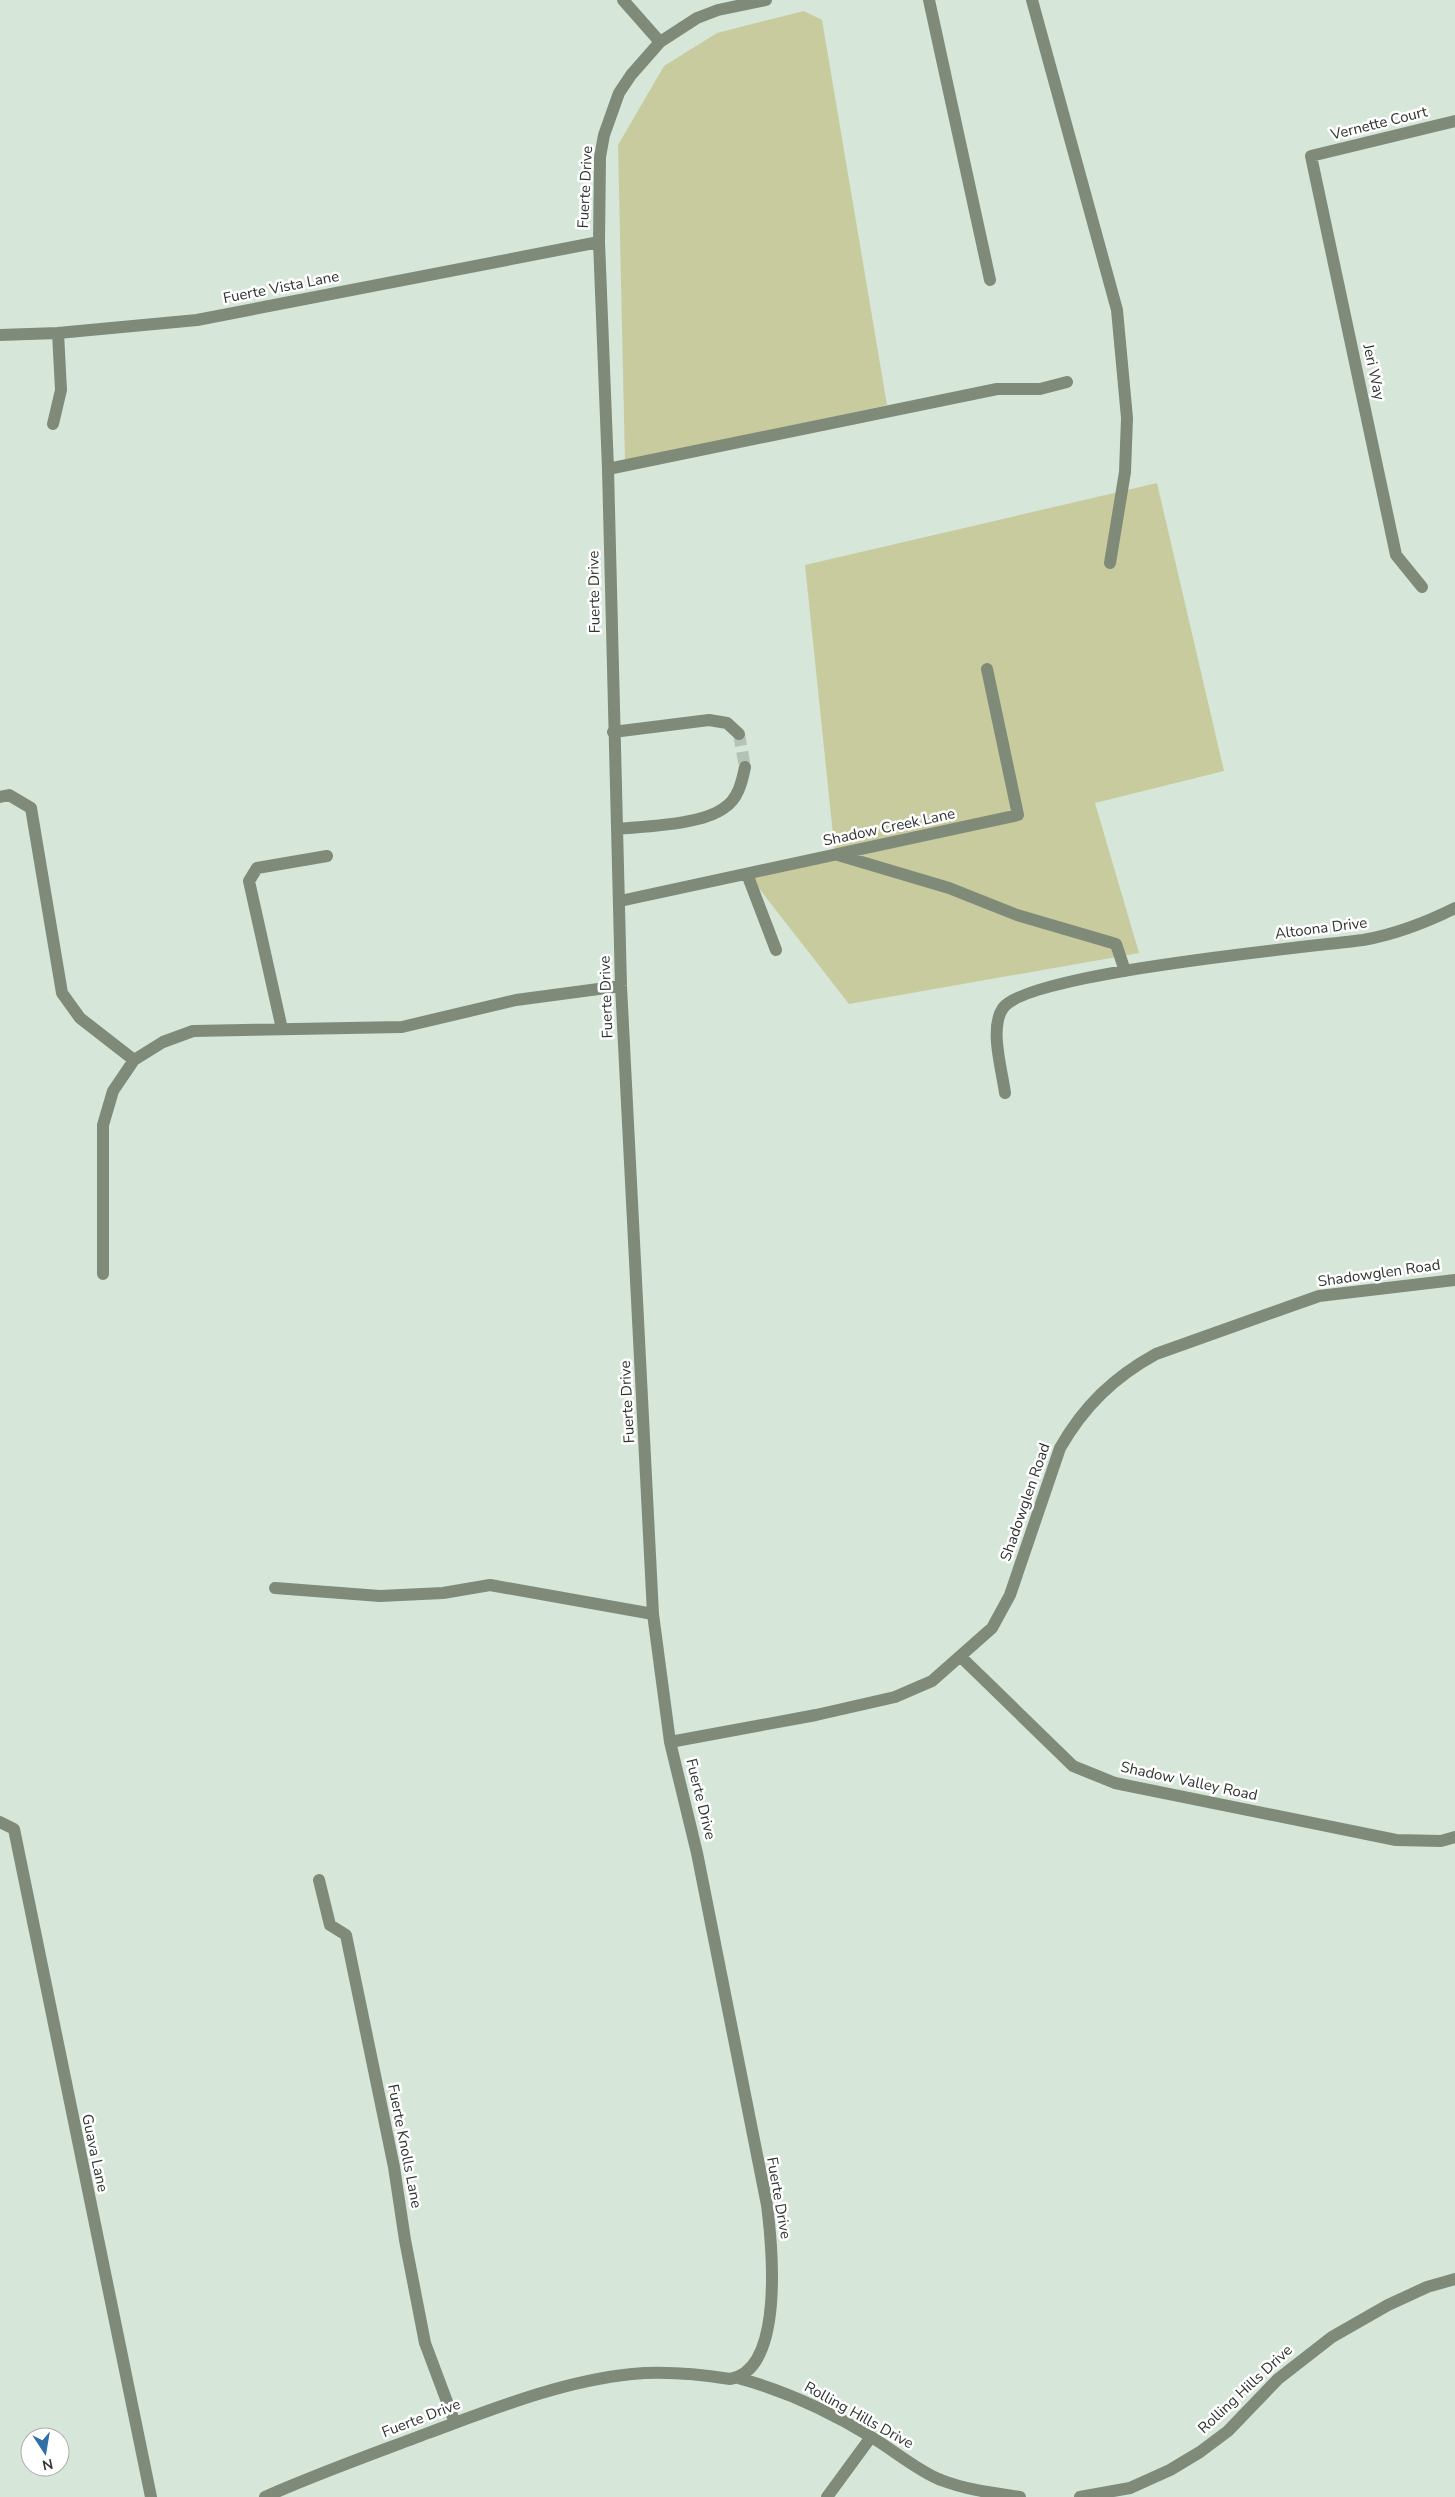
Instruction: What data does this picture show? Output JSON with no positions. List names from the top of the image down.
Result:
{
  "streets": {
    "street": [
      "Vernette Court",
      "Fuerte Drive",
      "Fuerte Vista Lane",
      "Jeri Way",
      "Shadow Creek Lane",
      "Altoona Drive",
      "Shadowglen Road",
      "Shadow Valley Road",
      "Fuerte Knolls Lane",
      "Guava Lane",
      "Rolling Hills Drive"
    ]
  },
  "crossings": [
    ["Vernette Court", "Jeri Way"],
    ["Fuerte Drive", "Fuerte Vista Lane"],
    ["Fuerte Drive", "Shadow Creek Lane"],
    ["Fuerte Drive", "Shadowglen Road"],
    ["Fuerte Drive", "Fuerte Knolls Lane"],
    ["Fuerte Drive", "Rolling Hills Drive"],
    ["Shadowglen Road", "Shadow Valley Road"]
  ],
  "north": "bottom"
}
